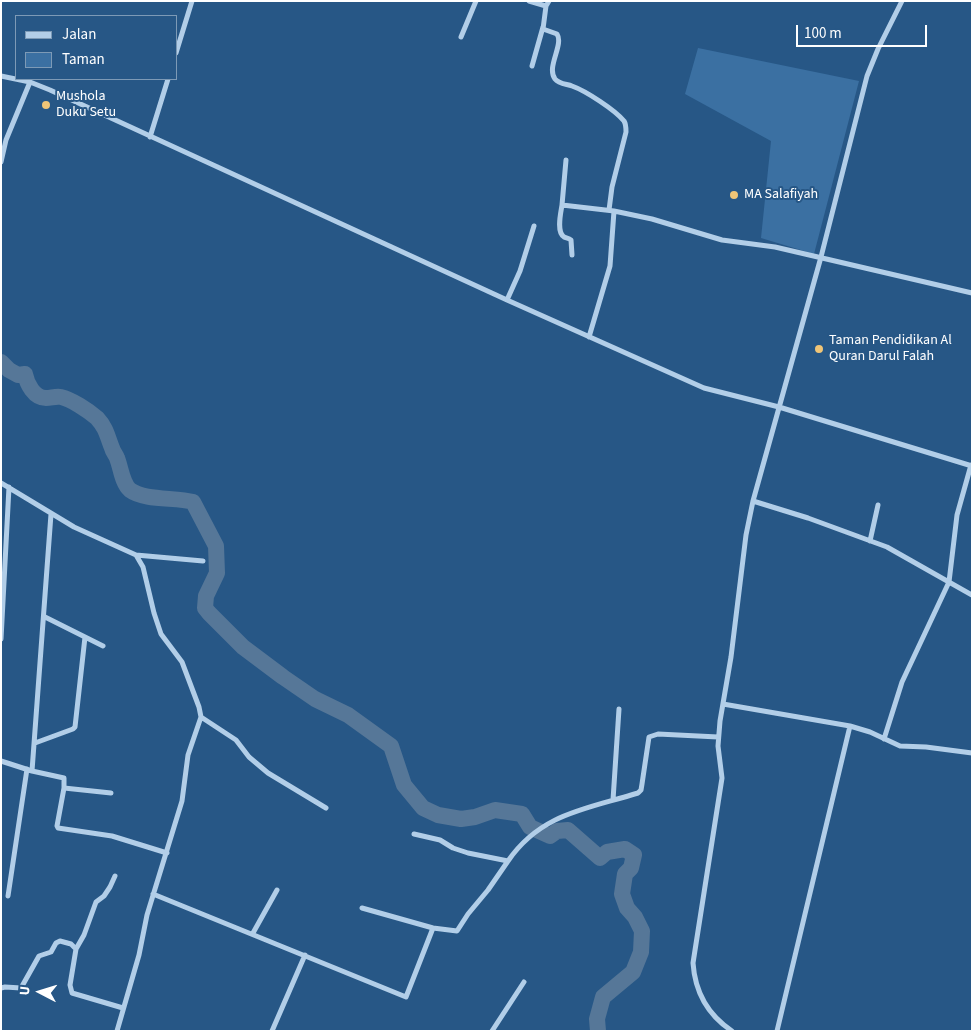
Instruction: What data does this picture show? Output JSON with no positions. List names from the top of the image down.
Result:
{
  "places": ["Mushola Duku Setu", "MA Salafiyah", "Taman Pendidikan Al Quran Darul Falah"],
  "legend": ["Jalan", "Taman"],
  "scale_bar": "100 m",
  "north": "left"
}
